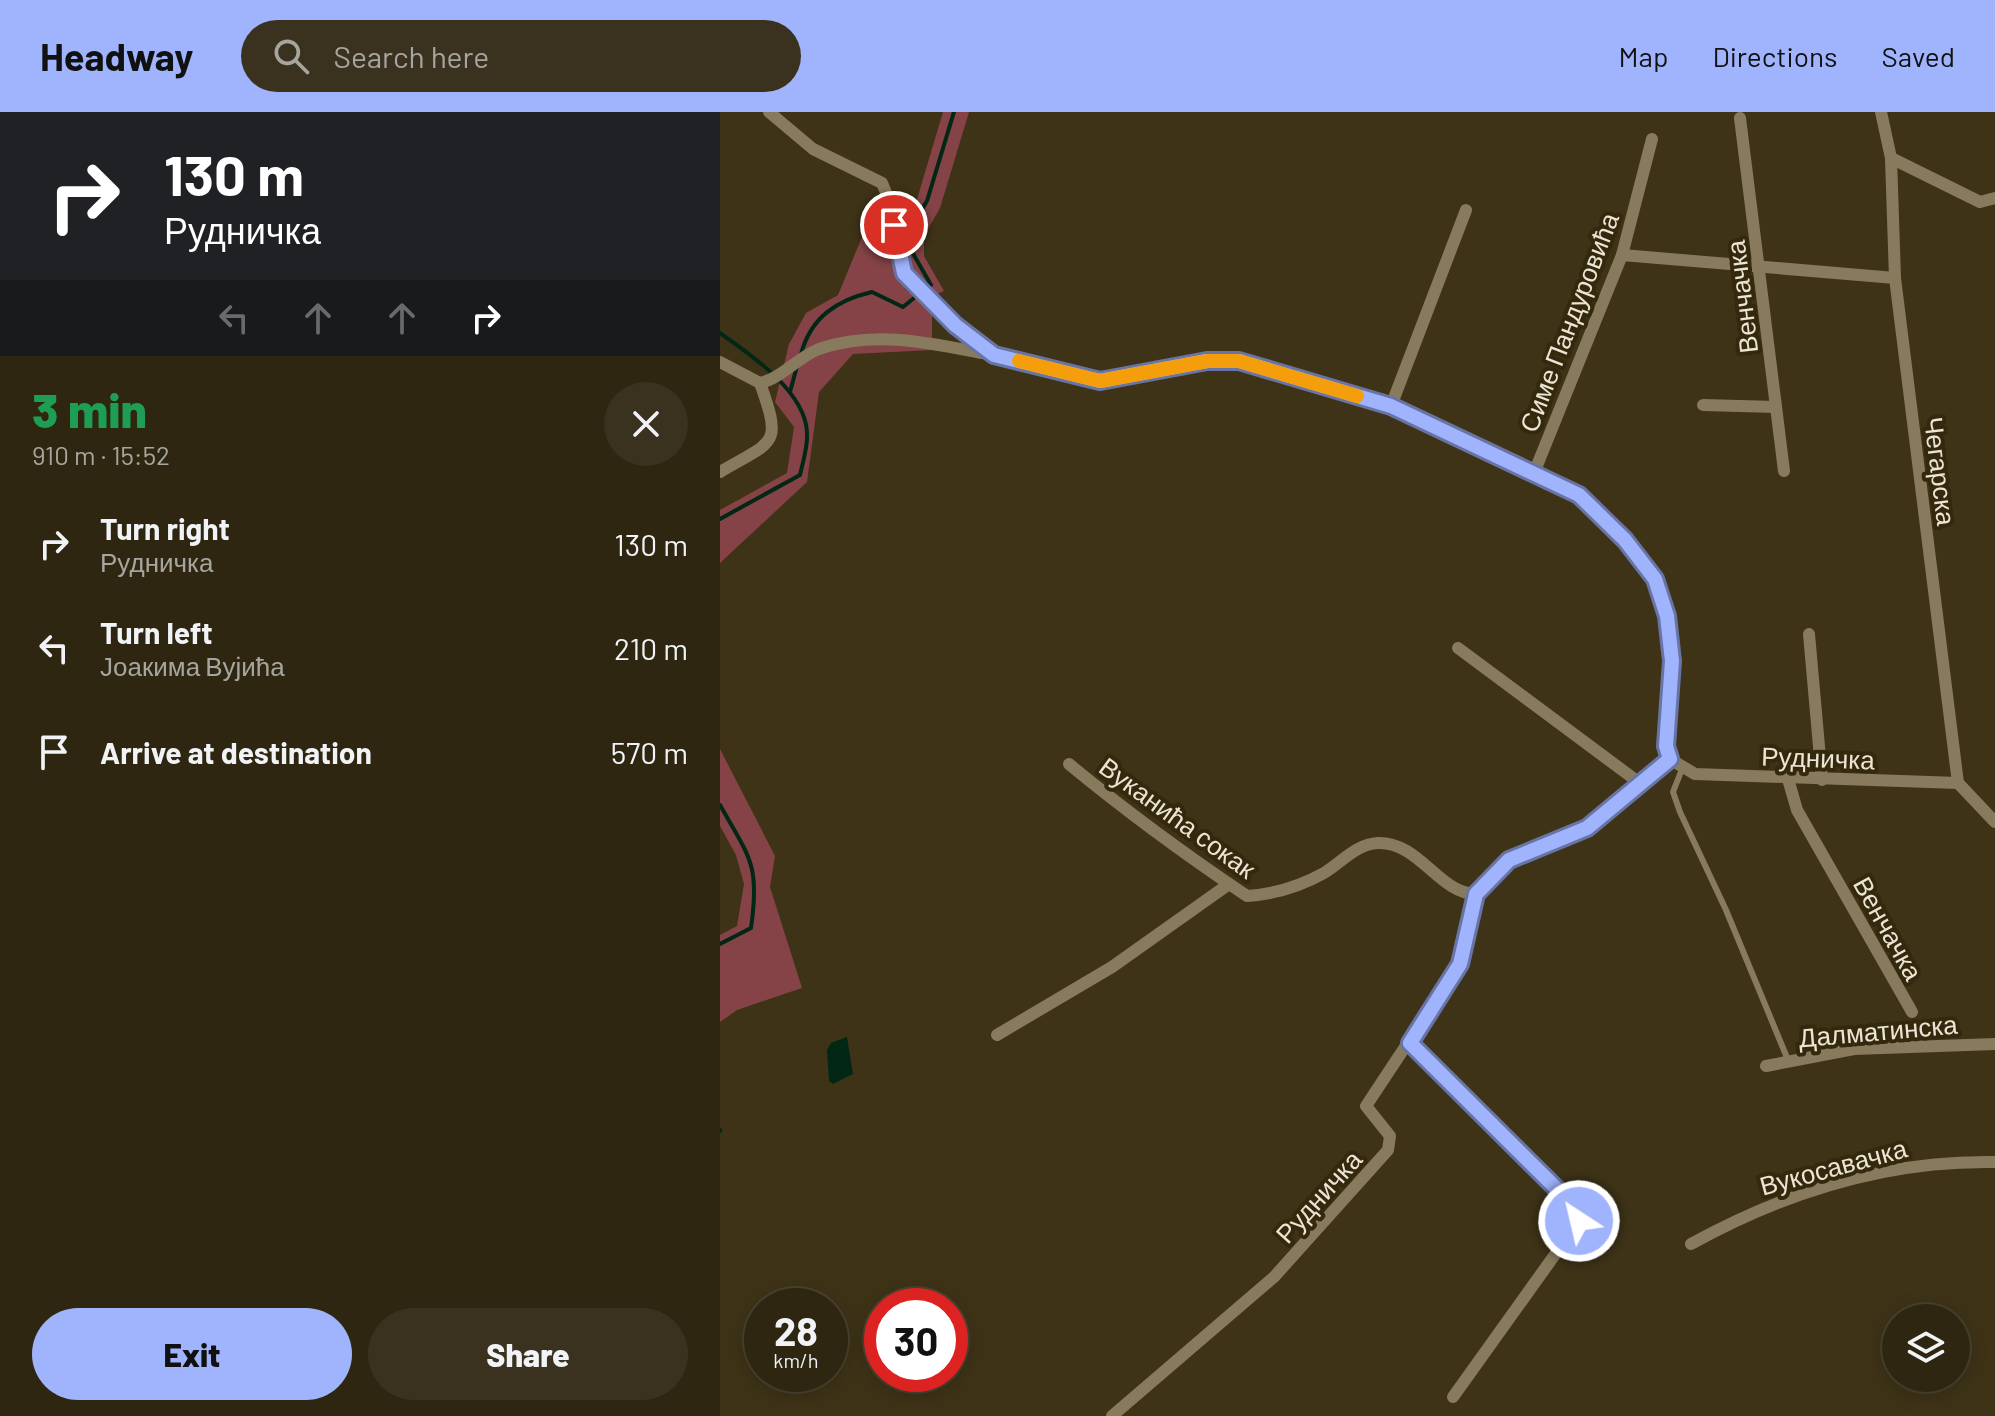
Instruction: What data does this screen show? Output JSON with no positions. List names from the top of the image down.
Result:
{
  "streets": {
    "street": [
      "Венчачка",
      "Симе Пандуровића",
      "Чегарска",
      "Рудничка",
      "Вуканића сокак",
      "Далматинска",
      "Вукосавачка"
    ]
  },
  "crossings": [
    ["Венчачка", "Рудничка"],
    ["Чегарска", "Рудничка"],
    ["Рудничка", "Вуканића сокак"]
  ],
  "page": {
    "header": "Headway",
    "search": "Search here",
    "nav": ["Map", "Directions", "Saved"],
    "turn": ["130 m", "Рудничка"],
    "heading": ["3 min", "910 m · 15:52"],
    "list": [
      {
        "name": "Turn right",
        "note": "Рудничка",
        "value": "130 m"
      },
      {
        "name": "Turn left",
        "note": "Јоакима Вујића",
        "value": "210 m"
      },
      {
        "name": "Arrive at destination",
        "value": "570 m"
      }
    ],
    "speed": "28 km/h",
    "limit": "30",
    "buttons": ["Exit", "Share"]
  }
}
